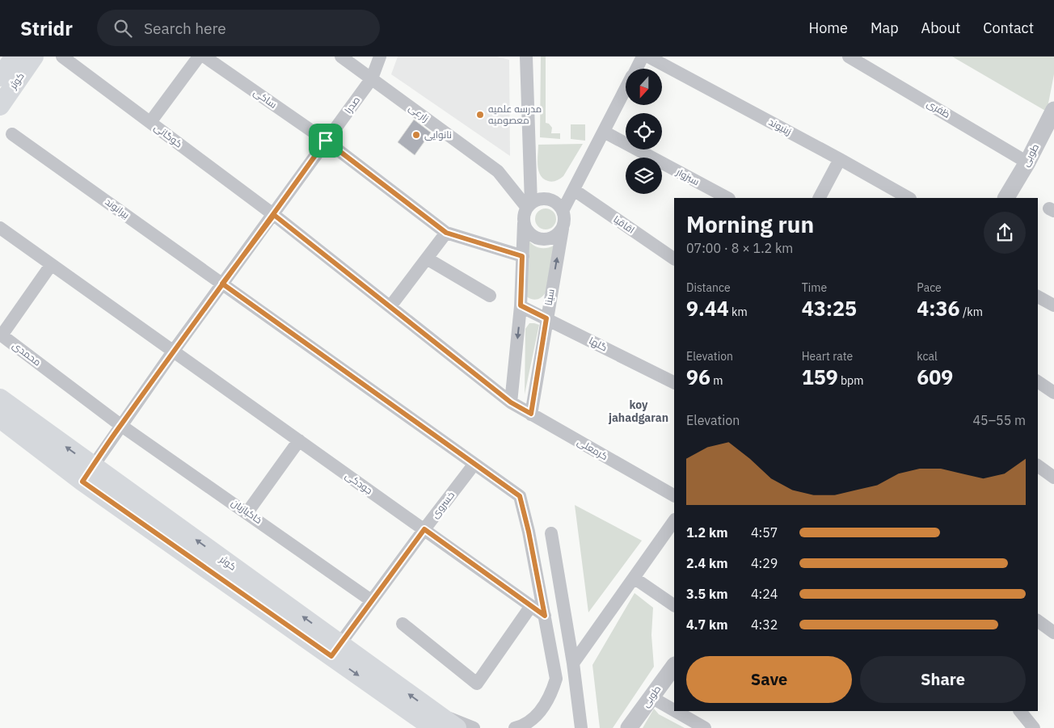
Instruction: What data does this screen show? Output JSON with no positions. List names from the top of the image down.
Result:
{
  "streets": {
    "main road": ["کوثر"],
    "street": [
      "ساکی",
      "صدرا",
      "ظفری",
      "زارعی",
      "زینیوند",
      "کوگانی",
      "طوبی",
      "سبزوار",
      "بیرانوند",
      "اقاقیا",
      "سینا",
      "گلها",
      "محمدی",
      "کرمعلی",
      "جودکی",
      "خسروی",
      "خاکبازیان"
    ]
  },
  "crossings": [
    ["کوثر", "صدرا"],
    ["کوثر", "خسروی"],
    ["ساکی", "صدرا"],
    ["صدرا", "زارعی"],
    ["صدرا", "کوگانی"],
    ["صدرا", "بیرانوند"],
    ["صدرا", "محمدی"],
    ["صدرا", "جودکی"],
    ["صدرا", "خاکبازیان"],
    ["ظفری", "طوبی"],
    ["زارعی", "سینا"],
    ["کوگانی", "کرمعلی"],
    ["سینا", "گلها"],
    ["سینا", "کرمعلی"],
    ["محمدی", "خاکبازیان"],
    ["جودکی", "خسروی"],
    ["خسروی", "خاکبازیان"]
  ],
  "districts": ["koy jahadgaran"],
  "places": ["مدرسه علمیه معصومیه", "نانوایی"],
  "north": "bottom",
  "page": {
    "header": "Stridr",
    "search": "Search here",
    "nav": [
      "Home",
      "Map",
      "About",
      "Contact"
    ],
    "heading": ["Morning run", "07:00 · 8 × 1.2 km"],
    "stats": [
      ["Distance", "9.44 km"],
      ["Time", "43:25"],
      ["Pace", "4:36 /km"],
      ["Elevation", "96 m"],
      ["Heart rate", "159 bpm"],
      ["kcal", "609"]
    ],
    "chart": ["Elevation", "45–55 m"],
    "list": [
      {
        "name": "1.2 km",
        "note": "4:57"
      },
      {
        "name": "2.4 km",
        "note": "4:29"
      },
      {
        "name": "3.5 km",
        "note": "4:24"
      },
      {
        "name": "4.7 km",
        "note": "4:32"
      }
    ],
    "buttons": ["Save", "Share"]
  }
}
